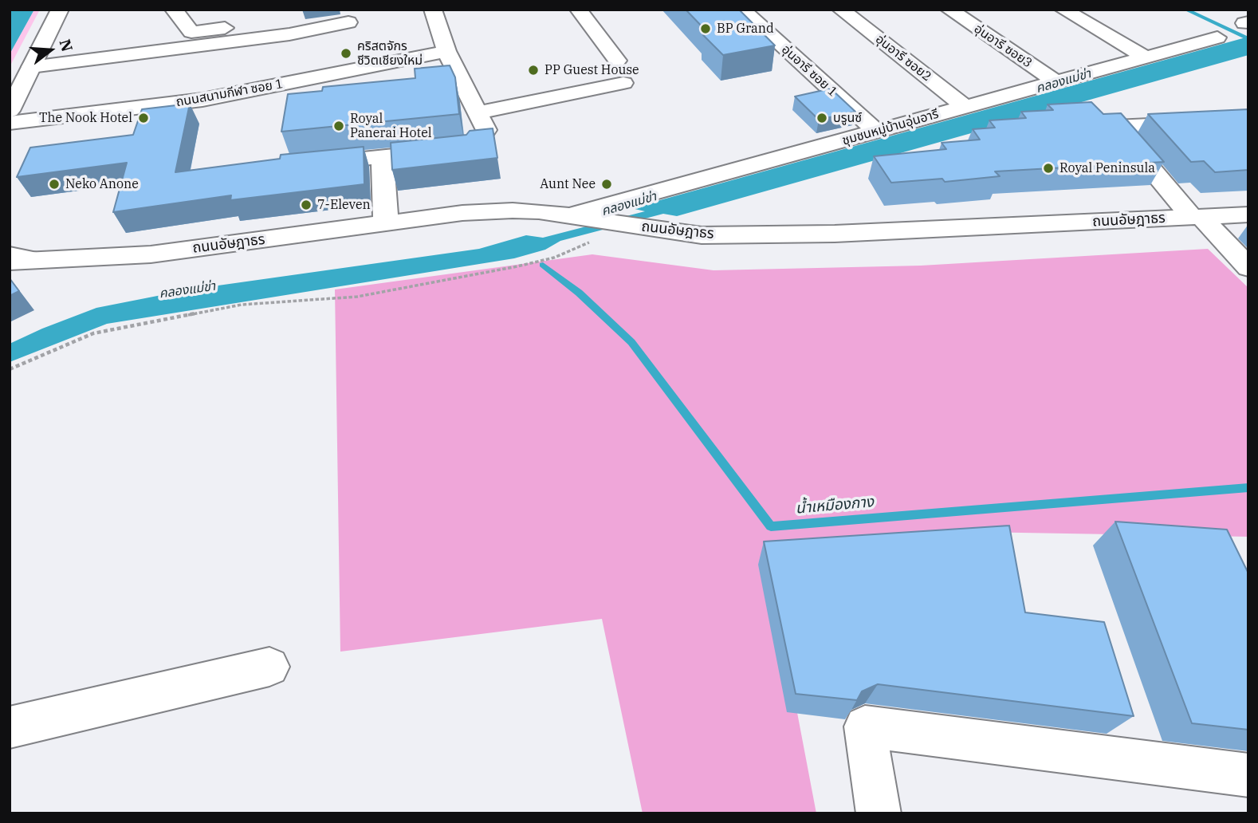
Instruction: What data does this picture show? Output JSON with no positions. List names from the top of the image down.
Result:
{
  "streets": {
    "street": [
      "อุ่นอารี ซอย3",
      "อุ่นอารี ซอย2",
      "อุ่นอารี ซอย 1",
      "ถนนสนามกีฬา ซอย 1",
      "ชุมชนหมู่บ้านอุ่นอารี",
      "ถนนอัษฎาธร"
    ]
  },
  "crossings": [
    ["อุ่นอารี ซอย3", "ชุมชนหมู่บ้านอุ่นอารี"],
    ["อุ่นอารี ซอย2", "ชุมชนหมู่บ้านอุ่นอารี"],
    ["อุ่นอารี ซอย 1", "ชุมชนหมู่บ้านอุ่นอารี"],
    ["ชุมชนหมู่บ้านอุ่นอารี", "ถนนอัษฎาธร"]
  ],
  "water": ["คลองแม่ข่า", "น้ำเหมืองกาง"],
  "places": [
    "BP Grand",
    "คริสตจักร ชีวิตเชียงใหม่",
    "PP Guest House",
    "The Nook Hotel",
    "บรูนซ์",
    "Royal Panerai Hotel",
    "Royal Peninsula",
    "Neko Anone",
    "Aunt Nee",
    "7-Eleven"
  ],
  "north": "right"
}
